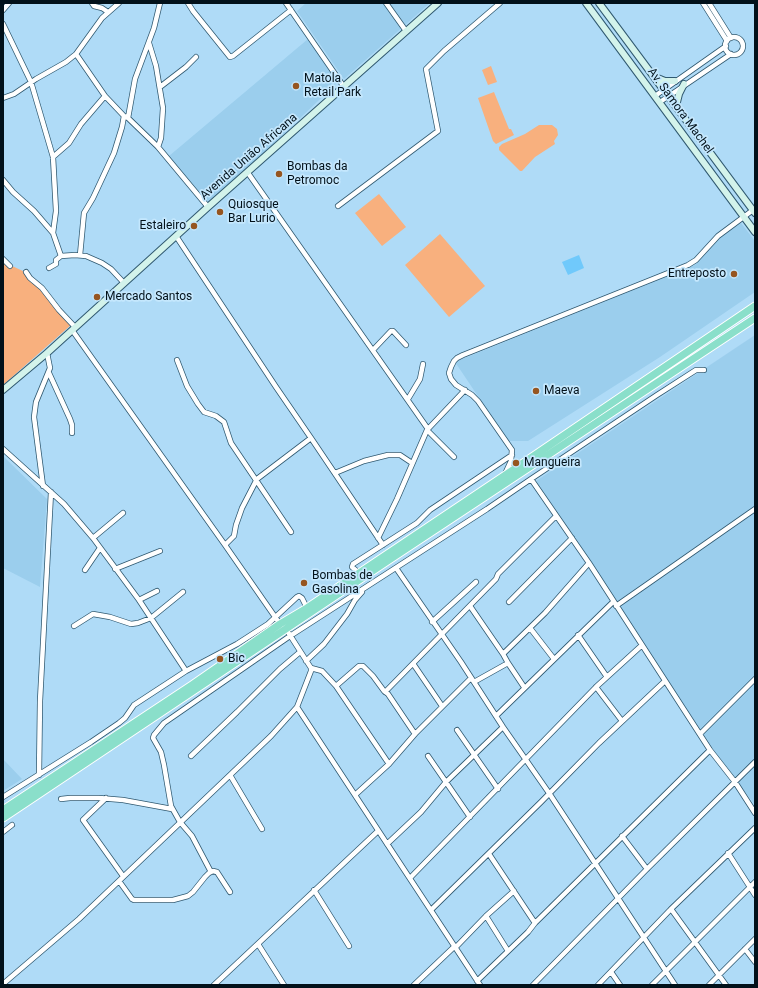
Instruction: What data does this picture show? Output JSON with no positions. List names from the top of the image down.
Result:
{
  "streets": {
    "main road": ["Av. Samora Machel", "Avenida União Africana"]
  },
  "places": [
    "Matola Retail Park",
    "Bombas da Petromoc",
    "Quiosque Bar Lurio",
    "Estaleiro",
    "Entreposto",
    "Mercado Santos",
    "Maeva",
    "Mangueira",
    "Bombas de Gasolina",
    "Bic"
  ]
}
